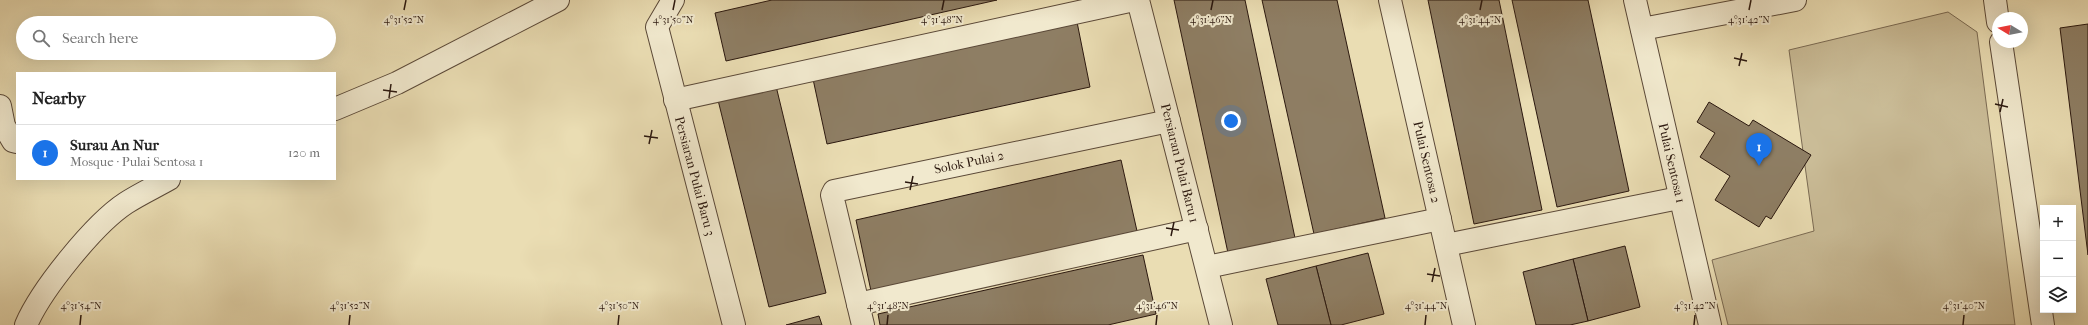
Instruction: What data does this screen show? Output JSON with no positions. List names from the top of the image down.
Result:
{
  "streets": {
    "street": [
      "Solok Pulai 2",
      "Pulai Sentosa 2",
      "Persiaran Pulai Baru 1",
      "Pulai Sentosa 1",
      "Persiaran Pulai Baru 3"
    ]
  },
  "crossings": [
    ["Solok Pulai 2", "Persiaran Pulai Baru 1"]
  ],
  "north": "left",
  "page": {
    "search": "Search here",
    "heading": "Nearby",
    "list": [
      {
        "mark": "1",
        "name": "Surau An Nur",
        "note": "Mosque · Pulai Sentosa 1",
        "value": "120 m"
      }
    ],
    "pins": "1",
    "map_buttons": ["+", "−"]
  },
  "coordinates": [
    "4°31'52\"N",
    "4°31'50\"N",
    "4°31'48\"N",
    "4°31'46\"N",
    "4°31'44\"N",
    "4°31'42\"N",
    "4°31'54\"N",
    "4°31'40\"N"
  ]
}
